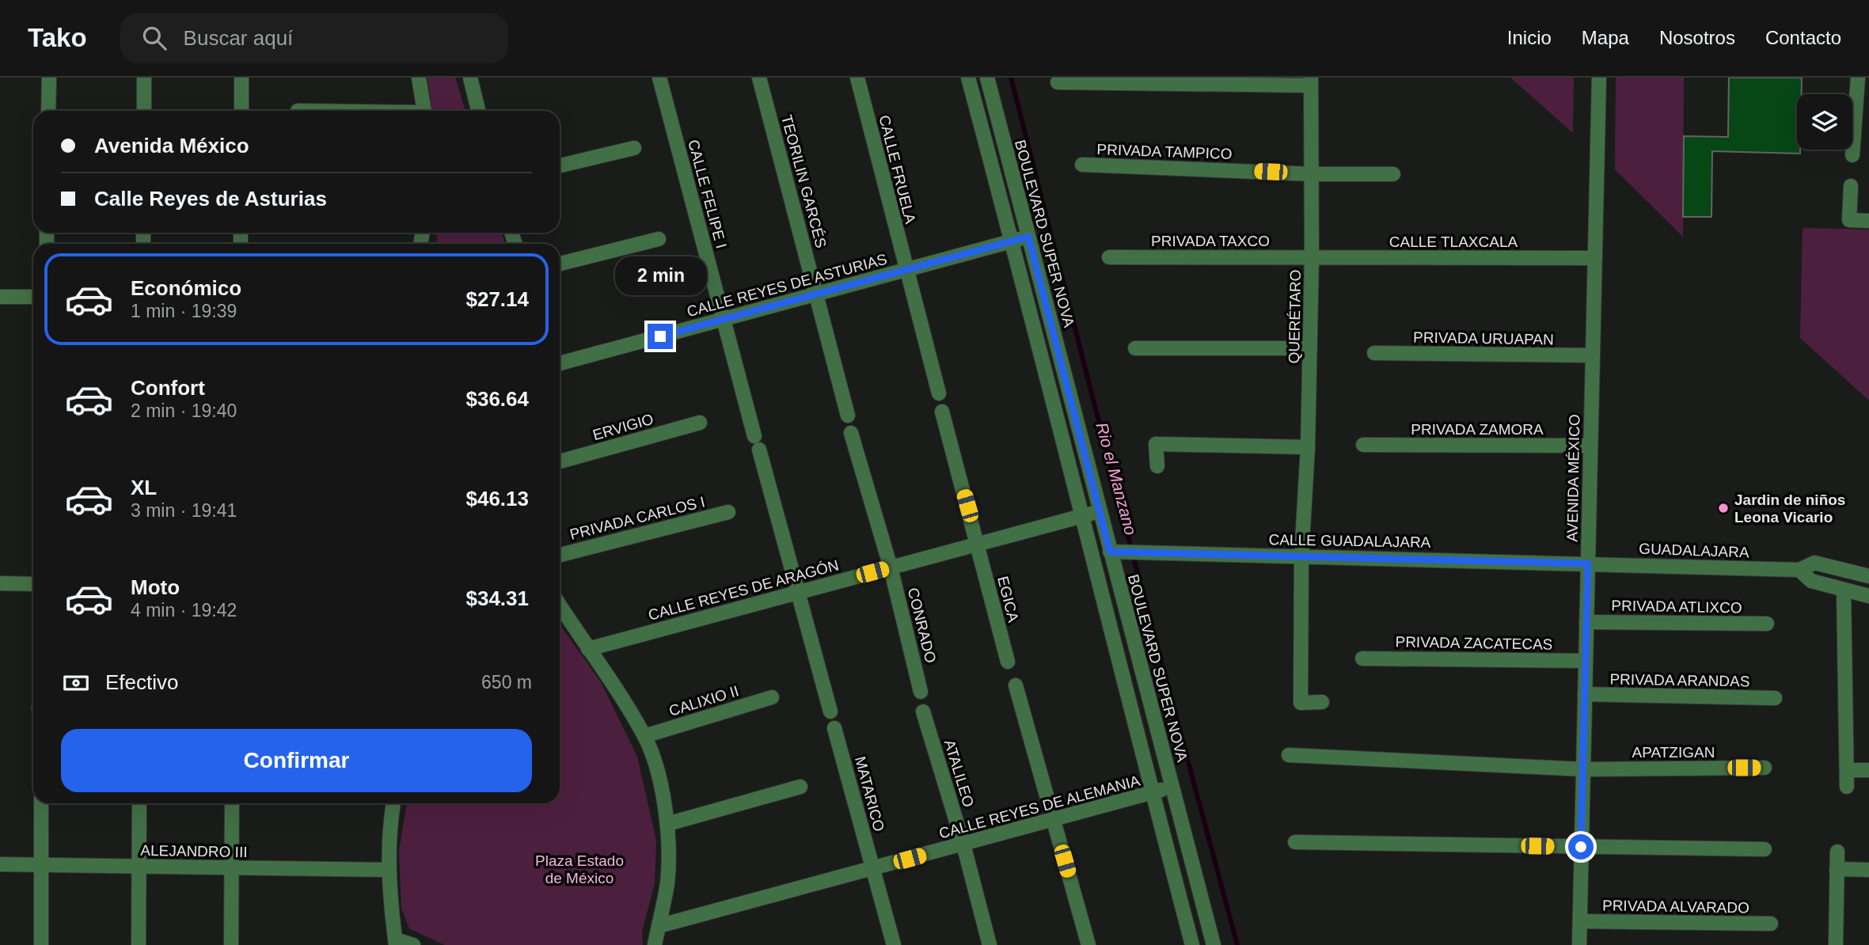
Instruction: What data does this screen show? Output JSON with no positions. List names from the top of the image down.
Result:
{
  "streets": {
    "street": [
      "PRIVADA TAMPICO",
      "CALLE FRUELA",
      "TEORILIN GARCÉS",
      "CALLE FELIPE I",
      "BOULEVARD SUPER NOVA",
      "PRIVADA TAXCO",
      "CALLE TLAXCALA",
      "CALLE REYES DE ASTURIAS",
      "QUERÉTARO",
      "PRIVADA URUAPAN",
      "ERVIGIO",
      "PRIVADA ZAMORA",
      "AVENIDA MÉXICO",
      "PRIVADA CARLOS I",
      "CALLE GUADALAJARA",
      "GUADALAJARA",
      "CALLE REYES DE ARAGÓN",
      "EGICA",
      "PRIVADA ATLIXCO",
      "CONRADO",
      "PRIVADA ZACATECAS",
      "PRIVADA ARANDAS",
      "CALIXIO II",
      "APATZIGAN",
      "ATALILEO",
      "MATARICO",
      "CALLE REYES DE ALEMANIA",
      "ALEJANDRO III",
      "PRIVADA ALVARADO"
    ]
  },
  "crossings": [
    ["PRIVADA TAMPICO", "QUERÉTARO"],
    ["CALLE FRUELA", "CALLE REYES DE ASTURIAS"],
    ["TEORILIN GARCÉS", "CALLE REYES DE ASTURIAS"],
    ["CALLE FELIPE I", "CALLE REYES DE ASTURIAS"],
    ["CALLE FELIPE I", "CALLE REYES DE ARAGÓN"],
    ["BOULEVARD SUPER NOVA", "CALLE REYES DE ASTURIAS"],
    ["BOULEVARD SUPER NOVA", "CALLE GUADALAJARA"],
    ["BOULEVARD SUPER NOVA", "CALLE REYES DE ARAGÓN"],
    ["BOULEVARD SUPER NOVA", "CALLE REYES DE ALEMANIA"],
    ["PRIVADA TAXCO", "CALLE TLAXCALA"],
    ["PRIVADA TAXCO", "QUERÉTARO"],
    ["CALLE TLAXCALA", "QUERÉTARO"],
    ["CALLE TLAXCALA", "AVENIDA MÉXICO"],
    ["QUERÉTARO", "CALLE GUADALAJARA"],
    ["PRIVADA URUAPAN", "AVENIDA MÉXICO"],
    ["PRIVADA ZAMORA", "AVENIDA MÉXICO"],
    ["AVENIDA MÉXICO", "CALLE GUADALAJARA"],
    ["AVENIDA MÉXICO", "GUADALAJARA"],
    ["AVENIDA MÉXICO", "PRIVADA ATLIXCO"],
    ["AVENIDA MÉXICO", "PRIVADA ZACATECAS"],
    ["AVENIDA MÉXICO", "PRIVADA ARANDAS"],
    ["AVENIDA MÉXICO", "APATZIGAN"],
    ["AVENIDA MÉXICO", "PRIVADA ALVARADO"],
    ["CALLE GUADALAJARA", "GUADALAJARA"],
    ["CALLE REYES DE ARAGÓN", "EGICA"],
    ["CALLE REYES DE ARAGÓN", "CONRADO"],
    ["ATALILEO", "CALLE REYES DE ALEMANIA"],
    ["MATARICO", "CALLE REYES DE ALEMANIA"]
  ],
  "water": ["Rio el Manzano"],
  "parks": ["Plaza Estado de México"],
  "places": ["Jardin de niños Leona Vicario"],
  "page": {
    "header": "Tako",
    "search": "Buscar aquí",
    "nav": [
      "Inicio",
      "Mapa",
      "Nosotros",
      "Contacto"
    ],
    "banner": ["Avenida México", "Calle Reyes de Asturias"],
    "list": [
      {
        "name": "Económico",
        "note": "1 min · 19:39",
        "value": "$27.14"
      },
      {
        "name": "Confort",
        "note": "2 min · 19:40",
        "value": "$36.64"
      },
      {
        "name": "XL",
        "note": "3 min · 19:41",
        "value": "$46.13"
      },
      {
        "name": "Moto",
        "note": "4 min · 19:42",
        "value": "$34.31"
      }
    ],
    "bubble": "2 min",
    "pay": ["Efectivo", "650 m"],
    "buttons": "Confirmar"
  }
}
